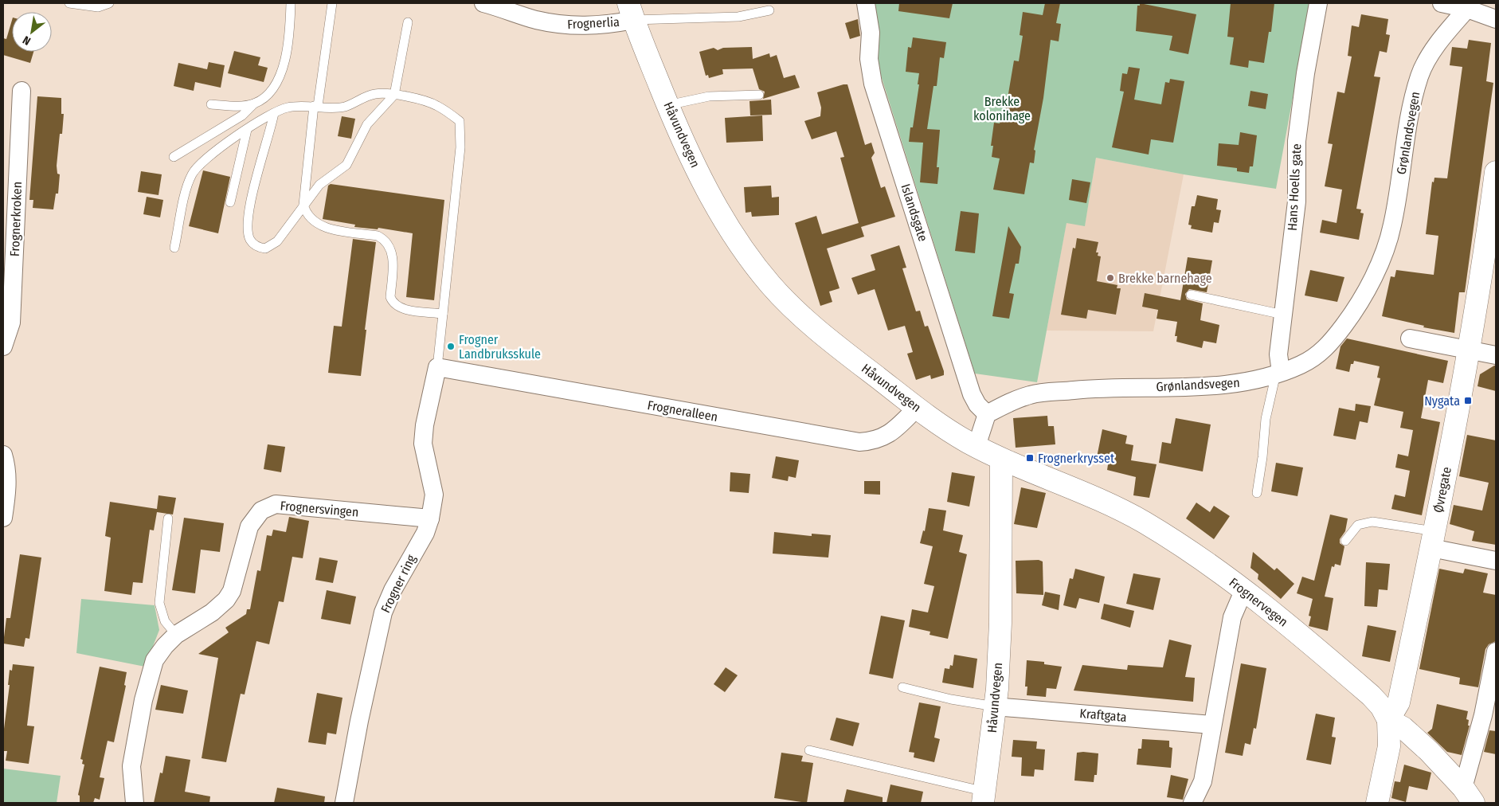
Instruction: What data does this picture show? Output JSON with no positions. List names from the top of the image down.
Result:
{
  "streets": {
    "main road": ["Håvundvegen", "Øvregate", "Frognervegen"],
    "street": [
      "Frognerlia",
      "Grønlandsvegen",
      "Hans Hoells gate",
      "Islandsgate",
      "Frognerkroken",
      "Frogneralleen",
      "Frognersvingen",
      "Frogner ring",
      "Kraftgata"
    ]
  },
  "crossings": [
    ["Frognerlia", "Håvundvegen"],
    ["Grønlandsvegen", "Hans Hoells gate"],
    ["Grønlandsvegen", "Islandsgate"],
    ["Håvundvegen", "Frogneralleen"],
    ["Håvundvegen", "Frognervegen"],
    ["Håvundvegen", "Kraftgata"],
    ["Frogneralleen", "Frogner ring"],
    ["Øvregate", "Frognervegen"],
    ["Frognersvingen", "Frogner ring"]
  ],
  "parks": ["Brekke kolonihage"],
  "places": {
    "other": ["Brekke barnehage", "Frogner Landbruksskule"],
    "transit": ["Nygata", "Frognerkrysset"]
  },
  "north": "bottom left"
}
